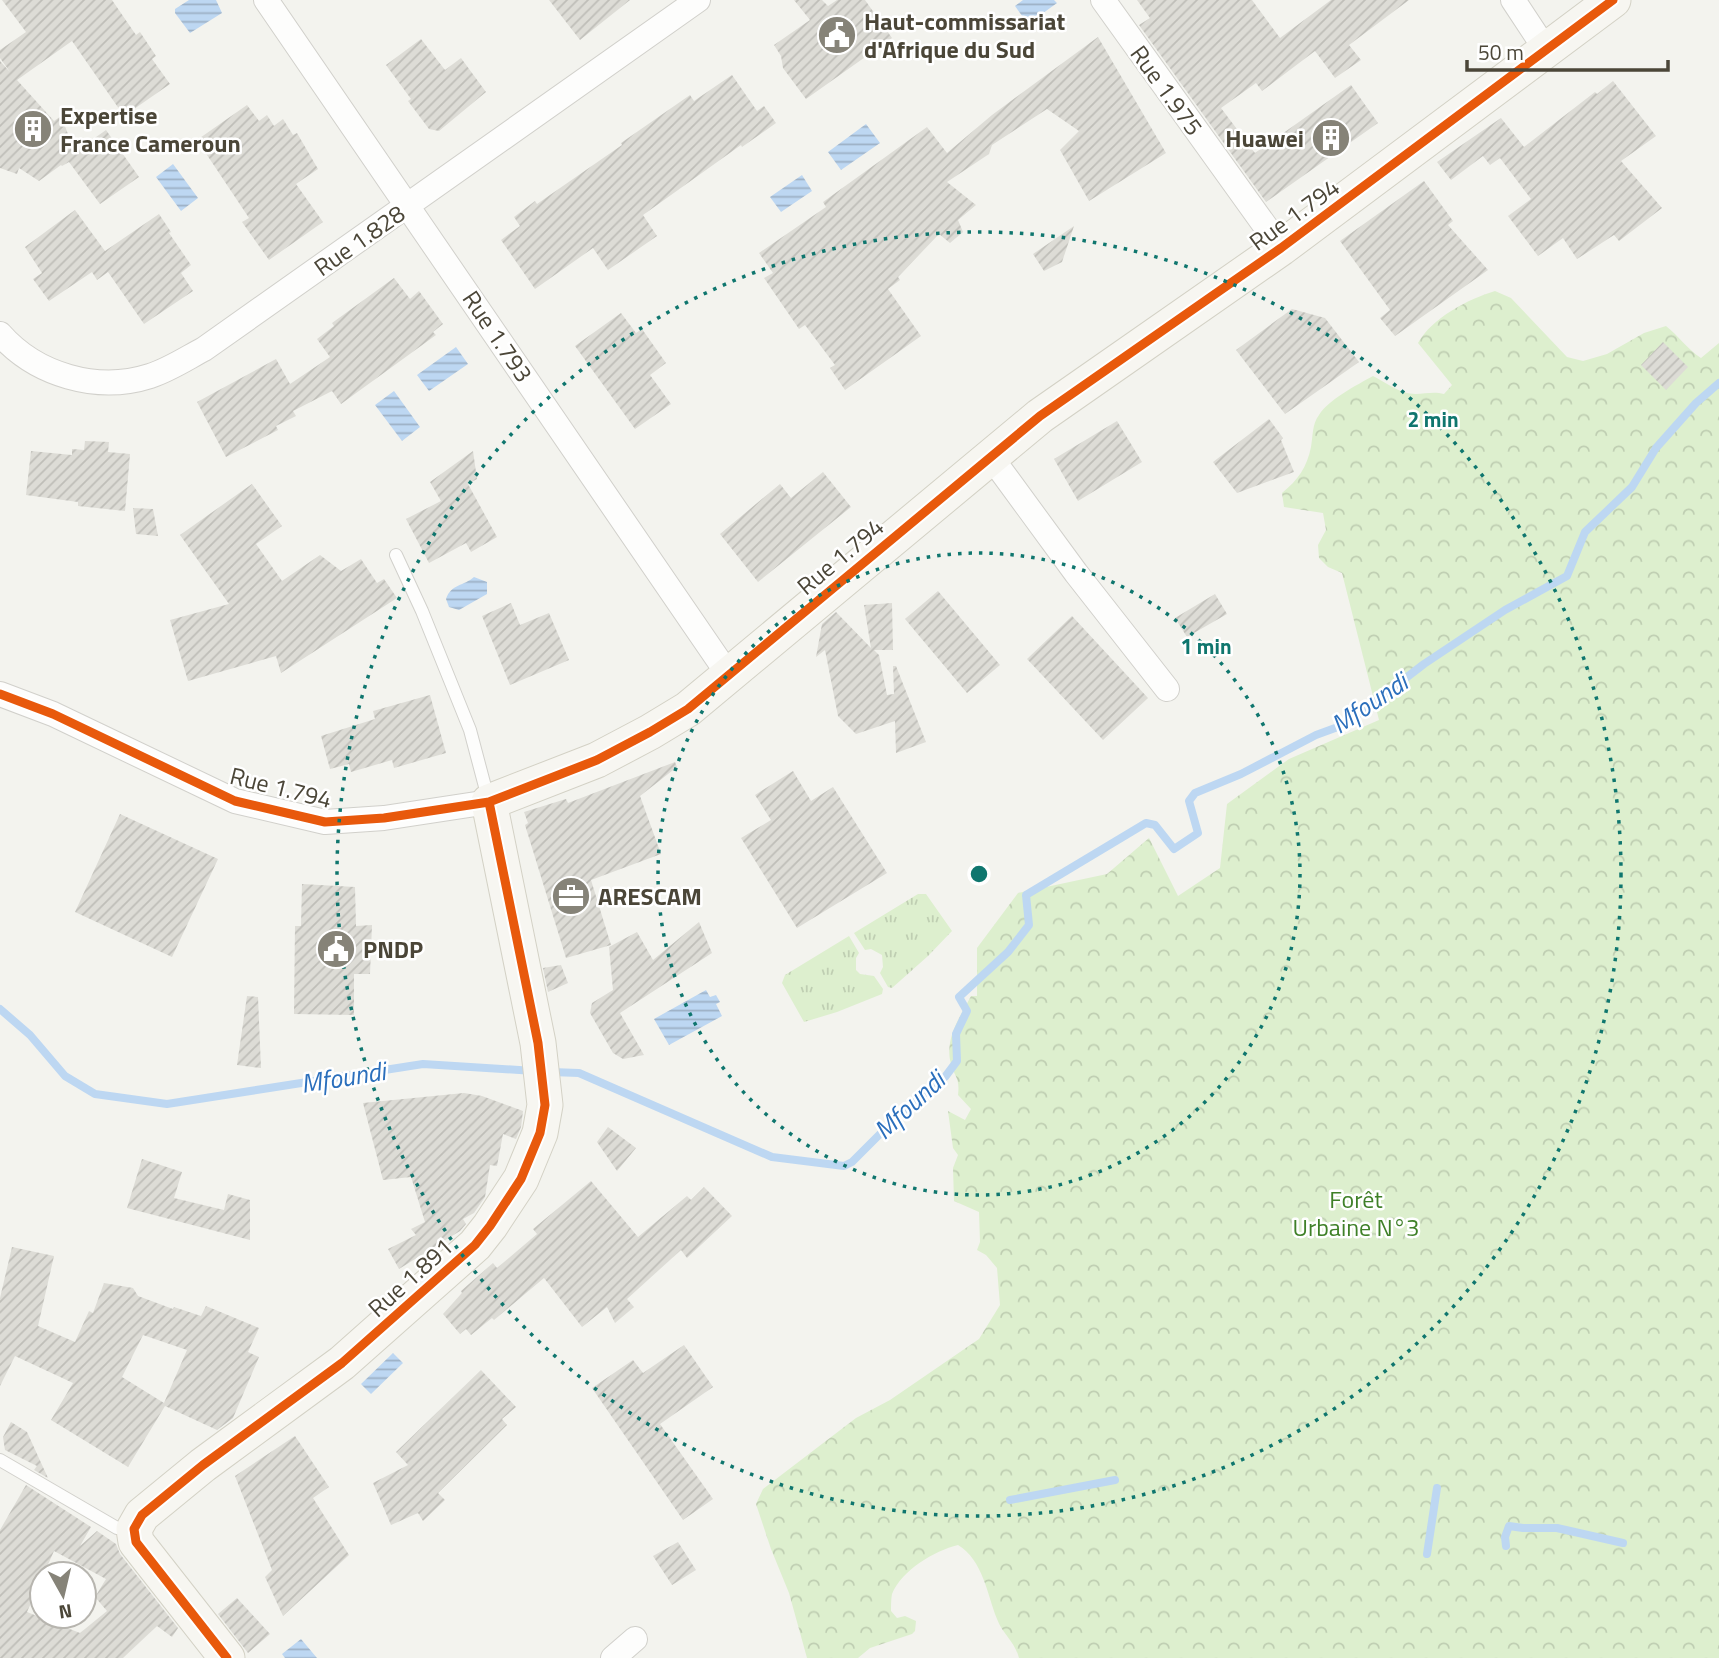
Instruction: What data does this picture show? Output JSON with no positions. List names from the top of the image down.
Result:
{
  "streets": {
    "street": [
      "Rue 1.975",
      "Rue 1.794",
      "Rue 1.828",
      "Rue 1.793",
      "Rue 1.891"
    ]
  },
  "crossings": [
    ["Rue 1.975", "Rue 1.794"],
    ["Rue 1.794", "Rue 1.793"],
    ["Rue 1.794", "Rue 1.891"],
    ["Rue 1.828", "Rue 1.793"]
  ],
  "water": ["Mfoundi"],
  "parks": ["Forêt Urbaine N°3"],
  "places": {
    "public building": ["Haut-commissariat d'Afrique du Sud", "PNDP"],
    "building": ["Expertise France Cameroun", "Huawei"],
    "office": ["ARESCAM"]
  },
  "scale_bar": "50 m",
  "north": "bottom",
  "rings": ["2 min", "1 min"]
}
